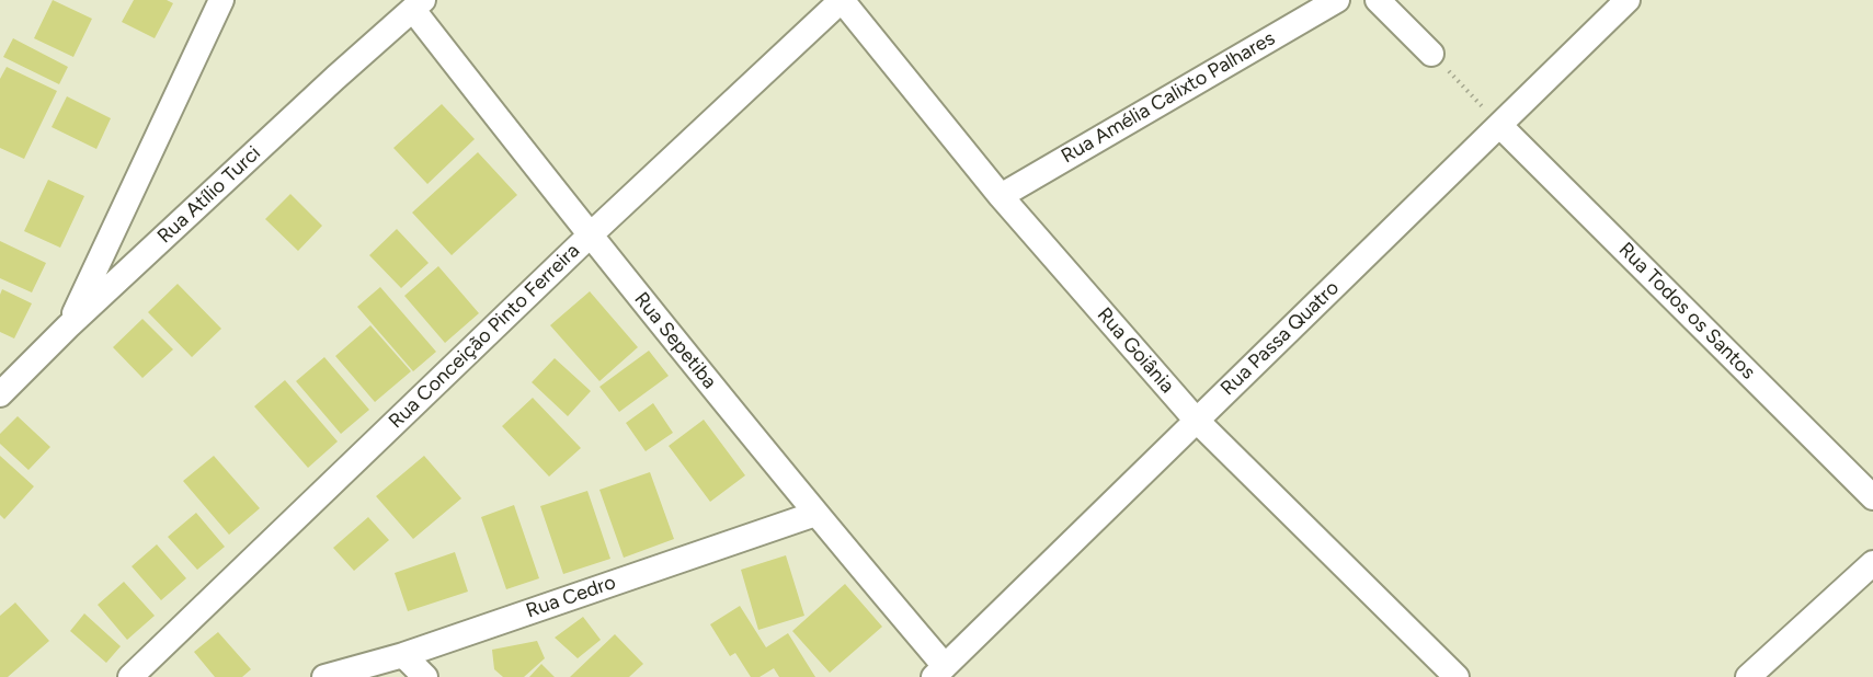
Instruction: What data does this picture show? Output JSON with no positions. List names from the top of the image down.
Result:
{
  "streets": {
    "street": [
      "Rua Amélia Calixto Palhares",
      "Rua Atílio Turci",
      "Rua Todos os Santos",
      "Rua Conceição Pinto Ferreira",
      "Rua Passa Quatro",
      "Rua Sepetiba",
      "Rua Goiânia",
      "Rua Cedro"
    ]
  },
  "crossings": [
    ["Rua Amélia Calixto Palhares", "Rua Goiânia"],
    ["Rua Atílio Turci", "Rua Sepetiba"],
    ["Rua Todos os Santos", "Rua Passa Quatro"],
    ["Rua Conceição Pinto Ferreira", "Rua Sepetiba"],
    ["Rua Conceição Pinto Ferreira", "Rua Goiânia"],
    ["Rua Passa Quatro", "Rua Sepetiba"],
    ["Rua Passa Quatro", "Rua Goiânia"],
    ["Rua Sepetiba", "Rua Cedro"]
  ]
}
